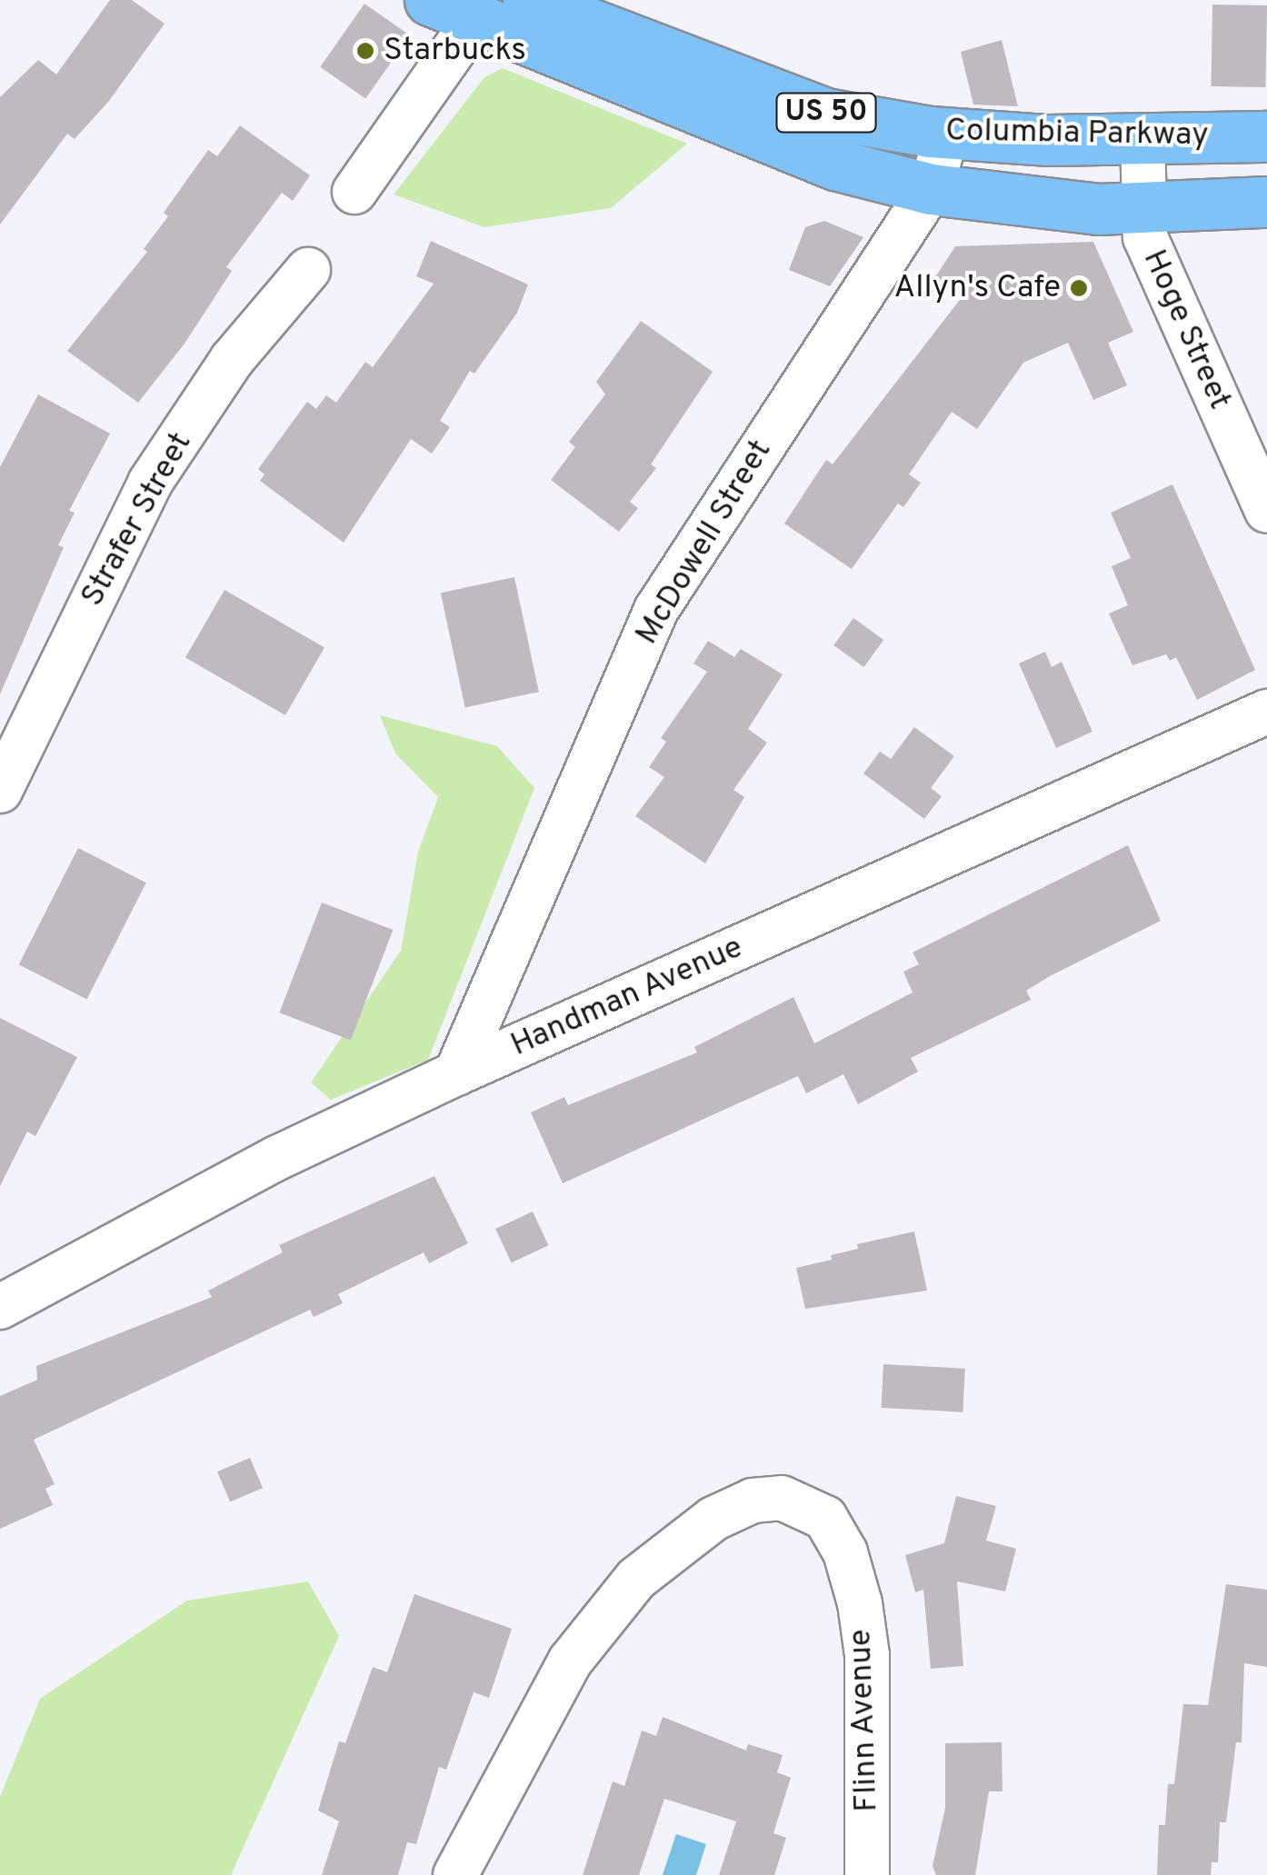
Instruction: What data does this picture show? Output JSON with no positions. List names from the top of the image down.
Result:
{
  "streets": {
    "highway": ["US 50", "Columbia Parkway"],
    "street": [
      "Hoge Street",
      "Strafer Street",
      "McDowell Street",
      "Handman Avenue",
      "Flinn Avenue"
    ]
  },
  "crossings": [
    ["Columbia Parkway", "Hoge Street"],
    ["Columbia Parkway", "McDowell Street"],
    ["McDowell Street", "Handman Avenue"]
  ],
  "places": ["Starbucks", "Allyn's Cafe"]
}
